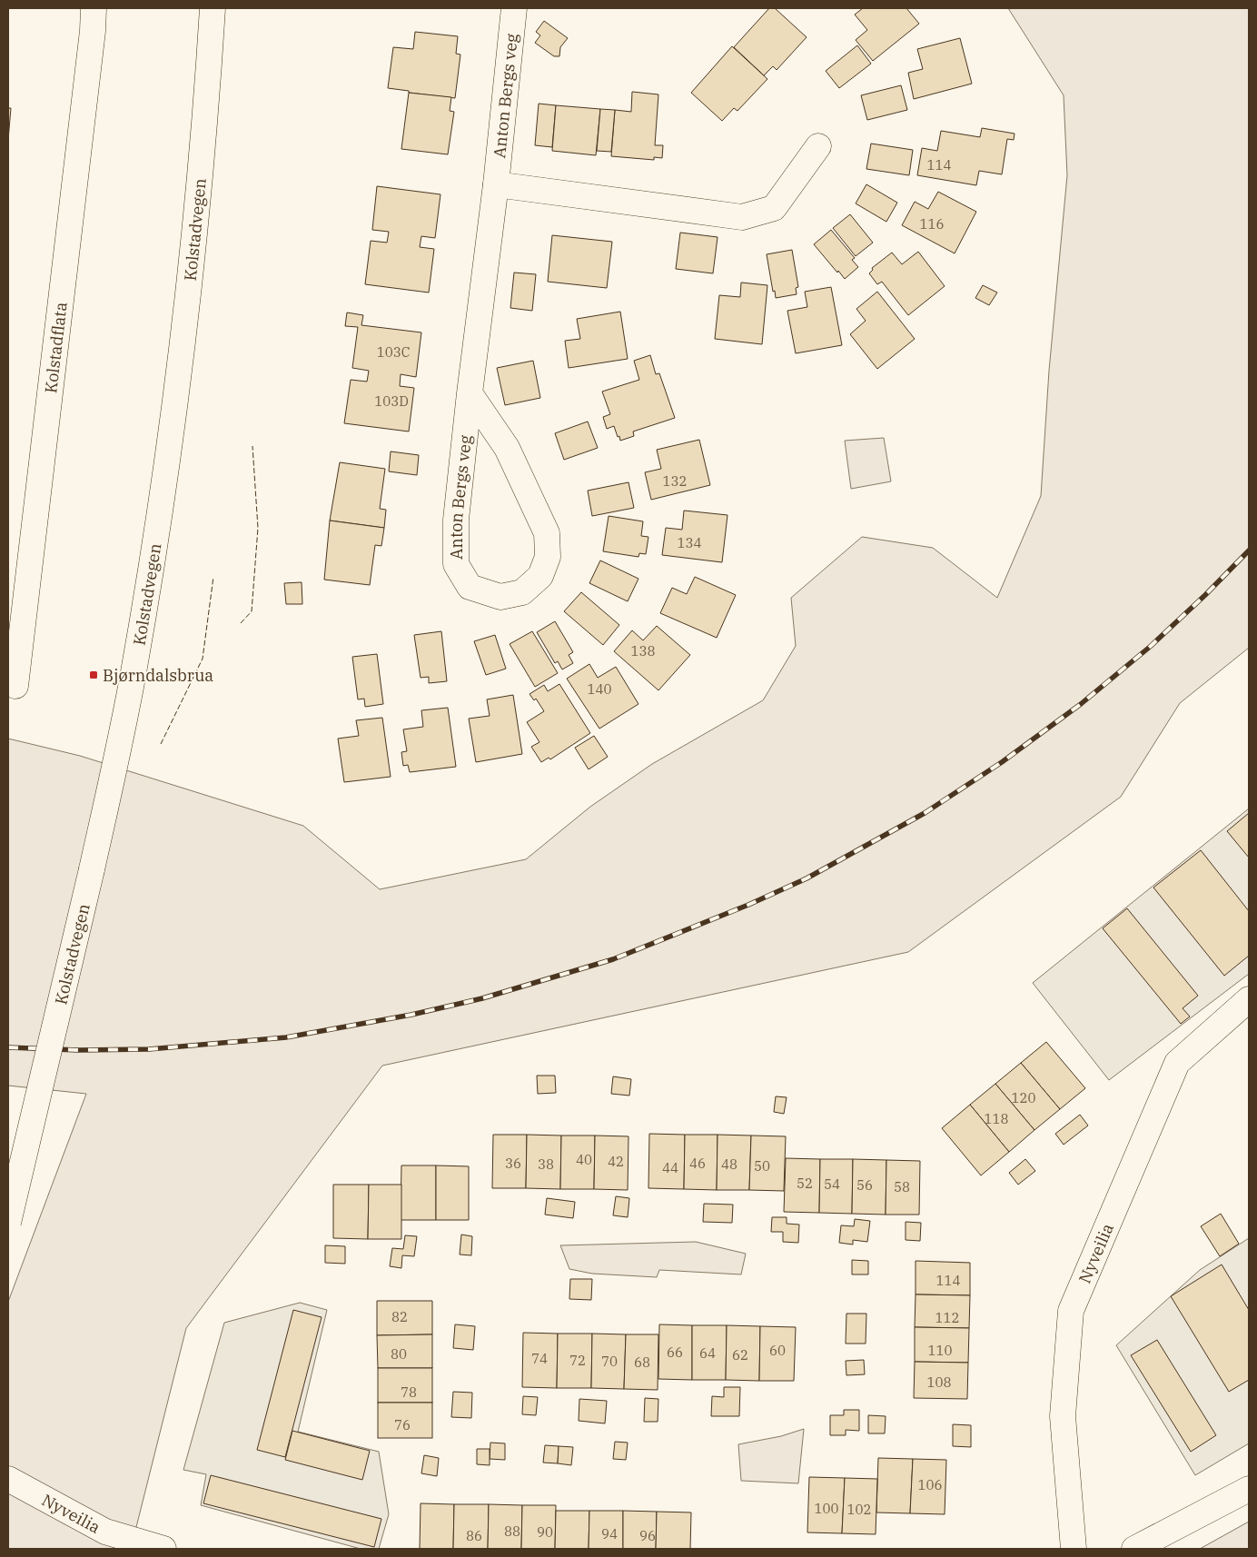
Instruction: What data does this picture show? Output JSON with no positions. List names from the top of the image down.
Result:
{
  "streets": {
    "street": [
      "Anton Bergs veg",
      "Kolstadvegen",
      "Kolstadflata",
      "Nyveilia"
    ]
  },
  "places": {
    "transit": ["Bjørndalsbrua"]
  },
  "house_numbers": [
    "114",
    "116",
    "103C",
    "103D",
    "132",
    "134",
    "138",
    "140",
    "120",
    "118",
    "40",
    "42",
    "36",
    "46",
    "38",
    "48",
    "50",
    "44",
    "52",
    "54",
    "56",
    "58",
    "114",
    "82",
    "112",
    "60",
    "110",
    "66",
    "64",
    "80",
    "62",
    "74",
    "72",
    "70",
    "68",
    "108",
    "78",
    "76",
    "106",
    "100",
    "102",
    "88",
    "90",
    "94",
    "86",
    "96"
  ]
}
